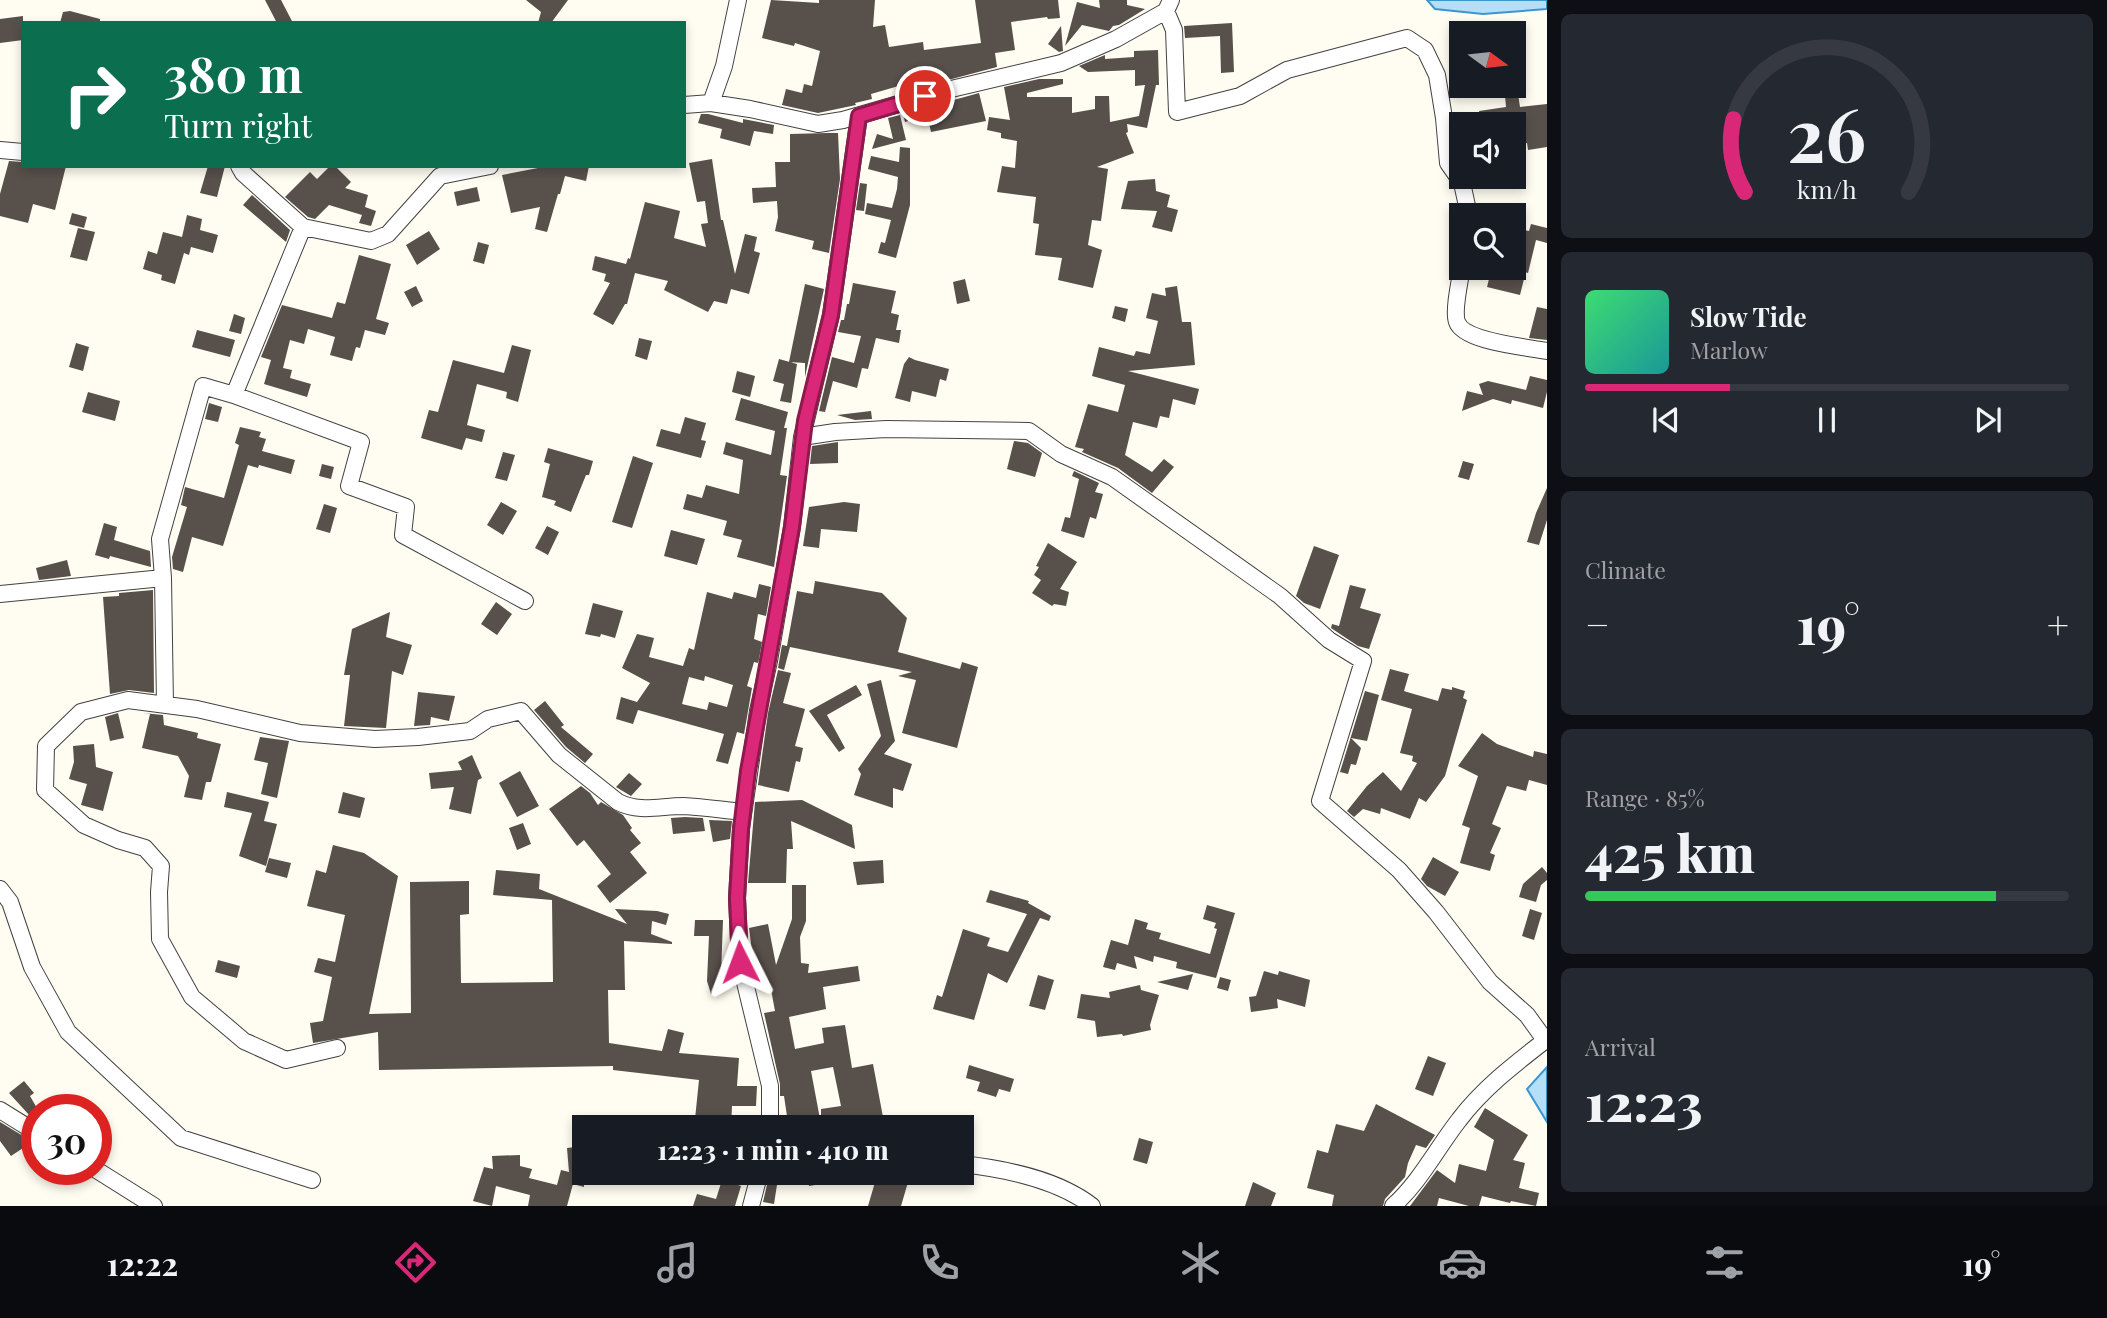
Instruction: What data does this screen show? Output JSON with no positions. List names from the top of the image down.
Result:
{
  "north": "right",
  "page": {
    "turn": ["380 m", "Turn right"],
    "song": ["Slow Tide", "Marlow"],
    "tile": [
      "Climate",
      ["Range · 85%", "425 km"],
      ["Arrival", "12:23"]
    ],
    "heat": ["−", "19°", "+"],
    "limit": "30",
    "trip": "12:23 · 1 min · 410 m",
    "tabs": ["12:22", "19°"],
    "gauge": ["26", "km/h"]
  }
}
